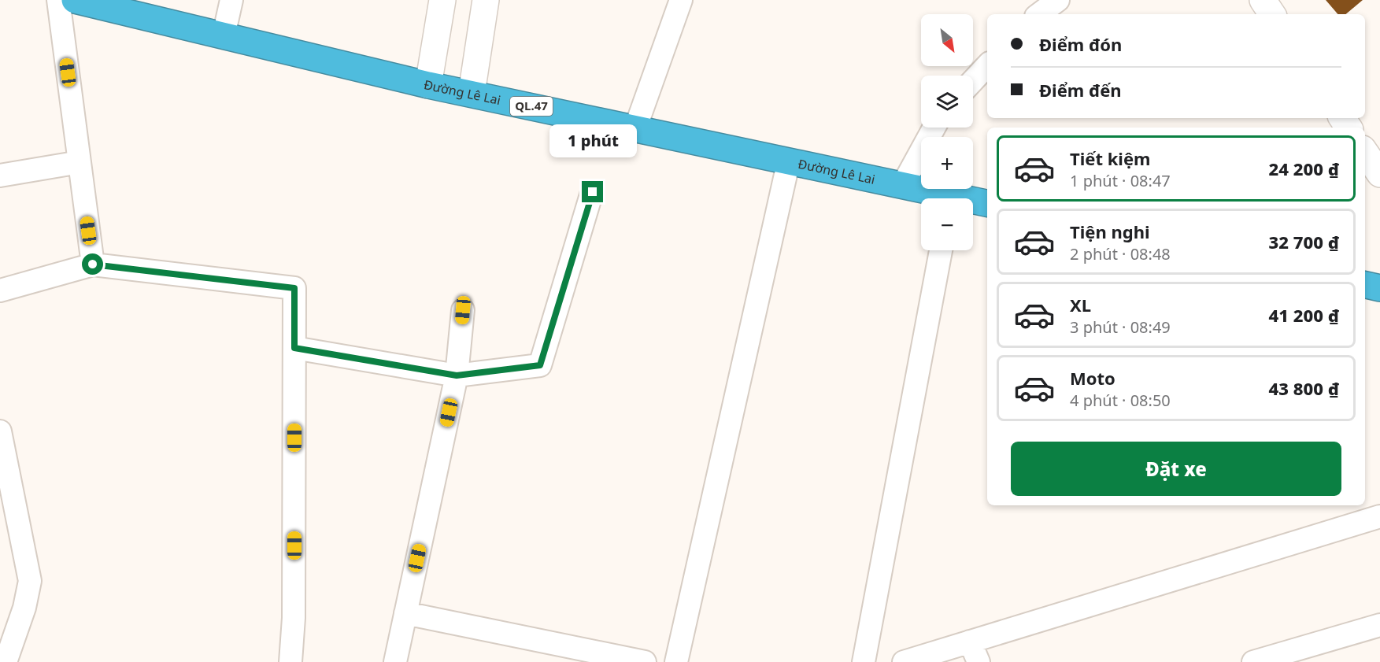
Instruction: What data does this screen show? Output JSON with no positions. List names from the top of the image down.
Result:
{
  "streets": {
    "highway": ["Đường Lê Lai", "QL.47"]
  },
  "north": "bottom right",
  "page": {
    "map_buttons": ["+", "−"],
    "banner": ["Điểm đón", "Điểm đến"],
    "bubble": "1 phút",
    "list": [
      {
        "name": "Tiết kiệm",
        "note": "1 phút · 08:47",
        "value": "24 200 ₫"
      },
      {
        "name": "Tiện nghi",
        "note": "2 phút · 08:48",
        "value": "32 700 ₫"
      },
      {
        "name": "XL",
        "note": "3 phút · 08:49",
        "value": "41 200 ₫"
      },
      {
        "name": "Moto",
        "note": "4 phút · 08:50",
        "value": "43 800 ₫"
      }
    ],
    "buttons": "Đặt xe"
  }
}
